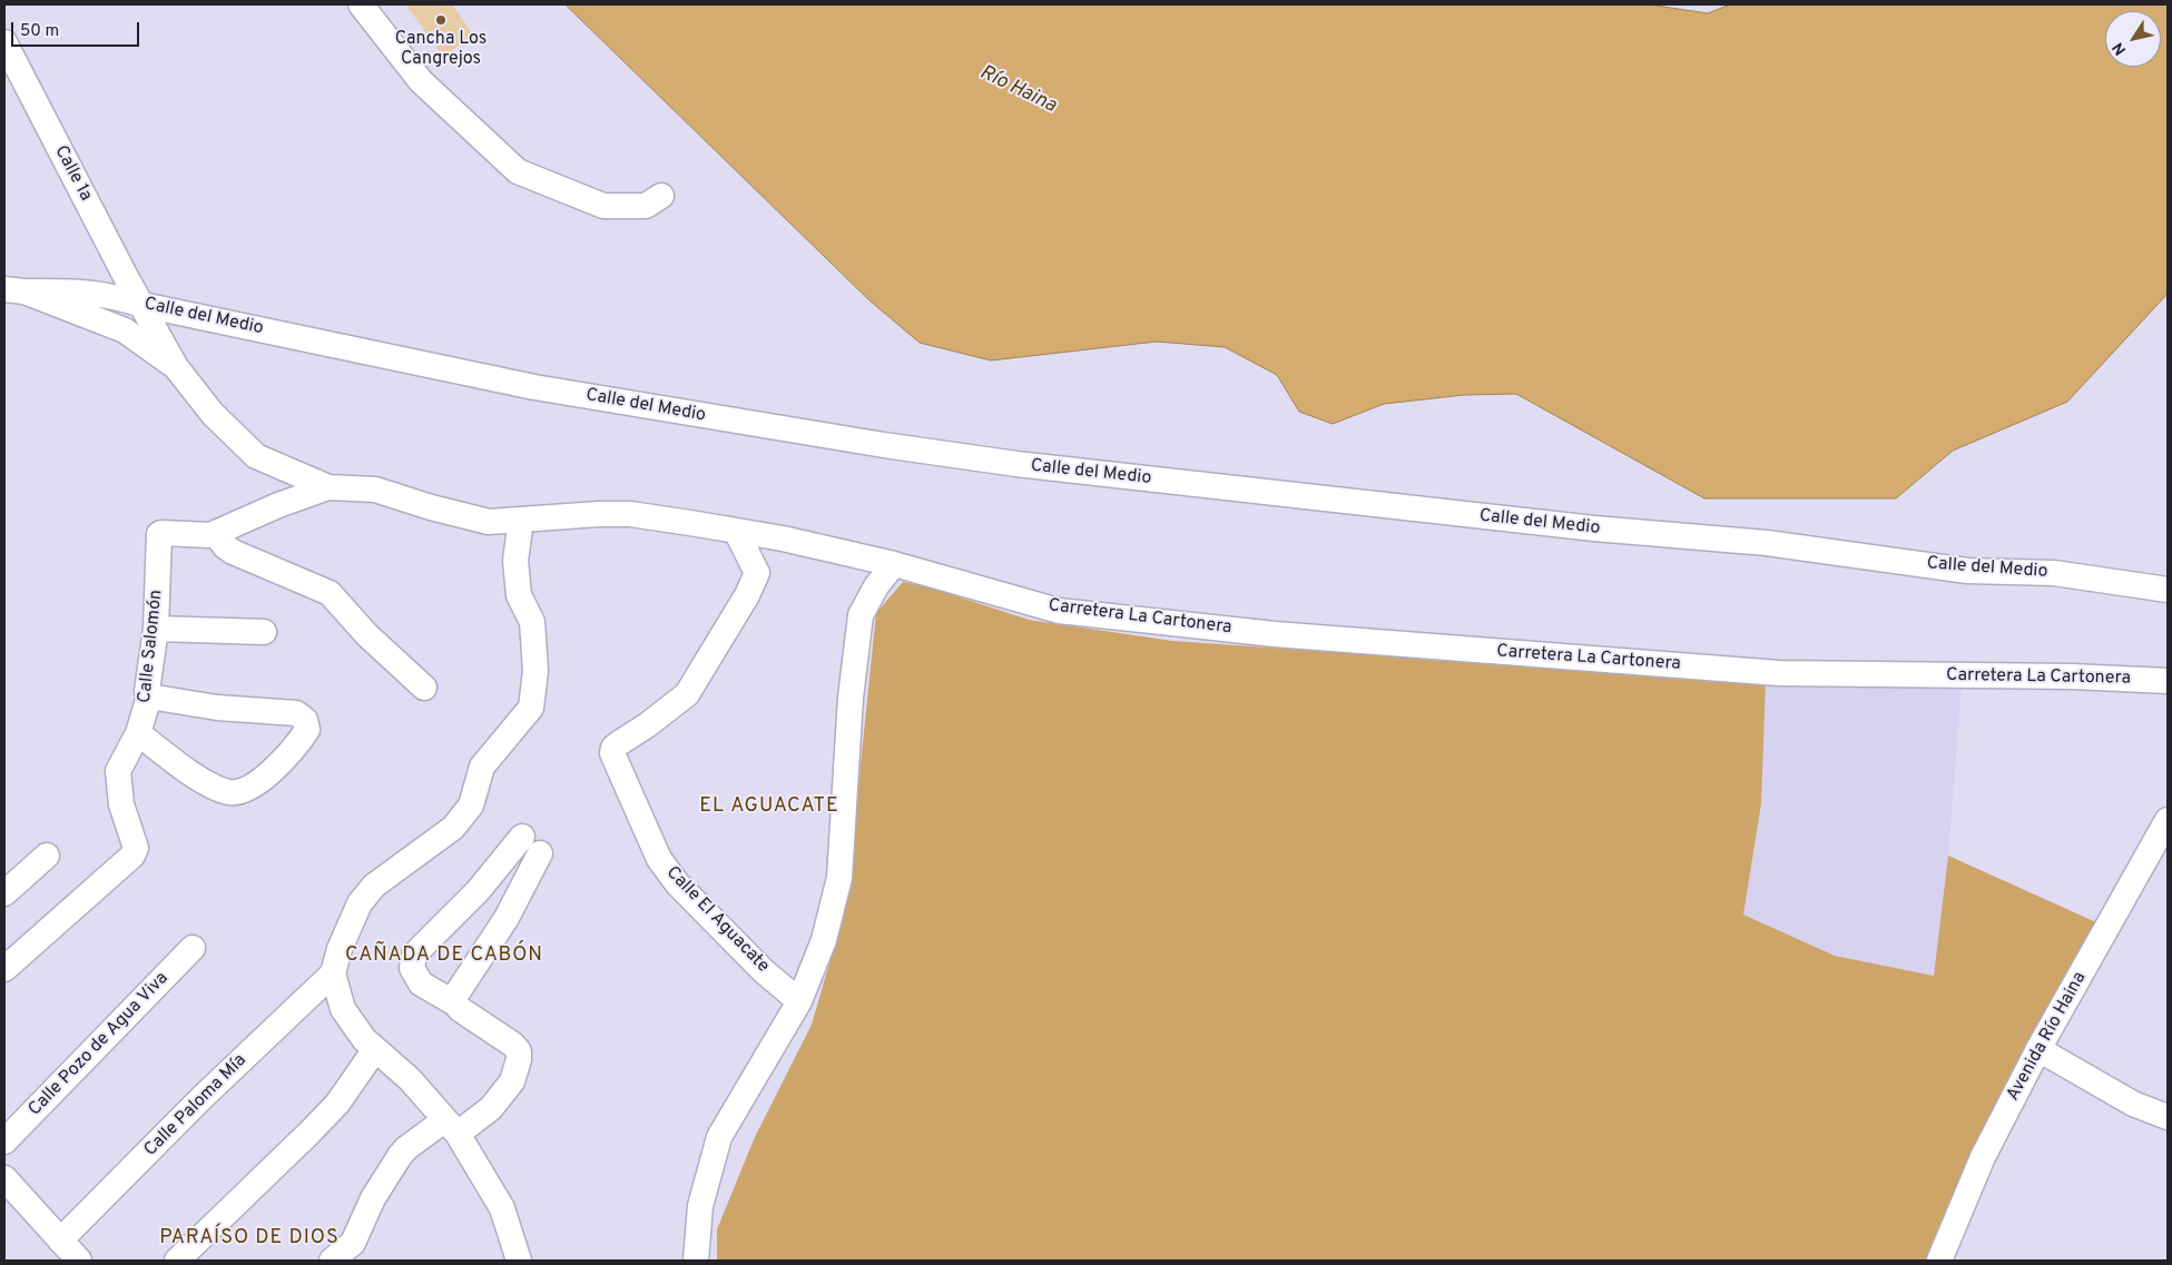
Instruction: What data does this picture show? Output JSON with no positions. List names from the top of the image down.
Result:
{
  "streets": {
    "street": [
      "Calle 1a",
      "Calle del Medio",
      "Carretera La Cartonera",
      "Calle Salomón",
      "Calle El Aguacate",
      "Avenida Río Haina",
      "Calle Pozo de Agua Viva",
      "Calle Paloma Mía"
    ]
  },
  "crossings": [
    ["Calle 1a", "Calle del Medio"],
    ["Calle 1a", "Carretera La Cartonera"],
    ["Calle del Medio", "Carretera La Cartonera"],
    ["Carretera La Cartonera", "Calle Salomón"],
    ["Carretera La Cartonera", "Calle El Aguacate"]
  ],
  "districts": ["EL AGUACATE", "CAÑADA DE CABÓN", "PARAÍSO DE DIOS"],
  "water": ["Río Haina"],
  "places": ["Cancha Los Cangrejos"],
  "scale_bar": "50 m",
  "north": "bottom left"
}
